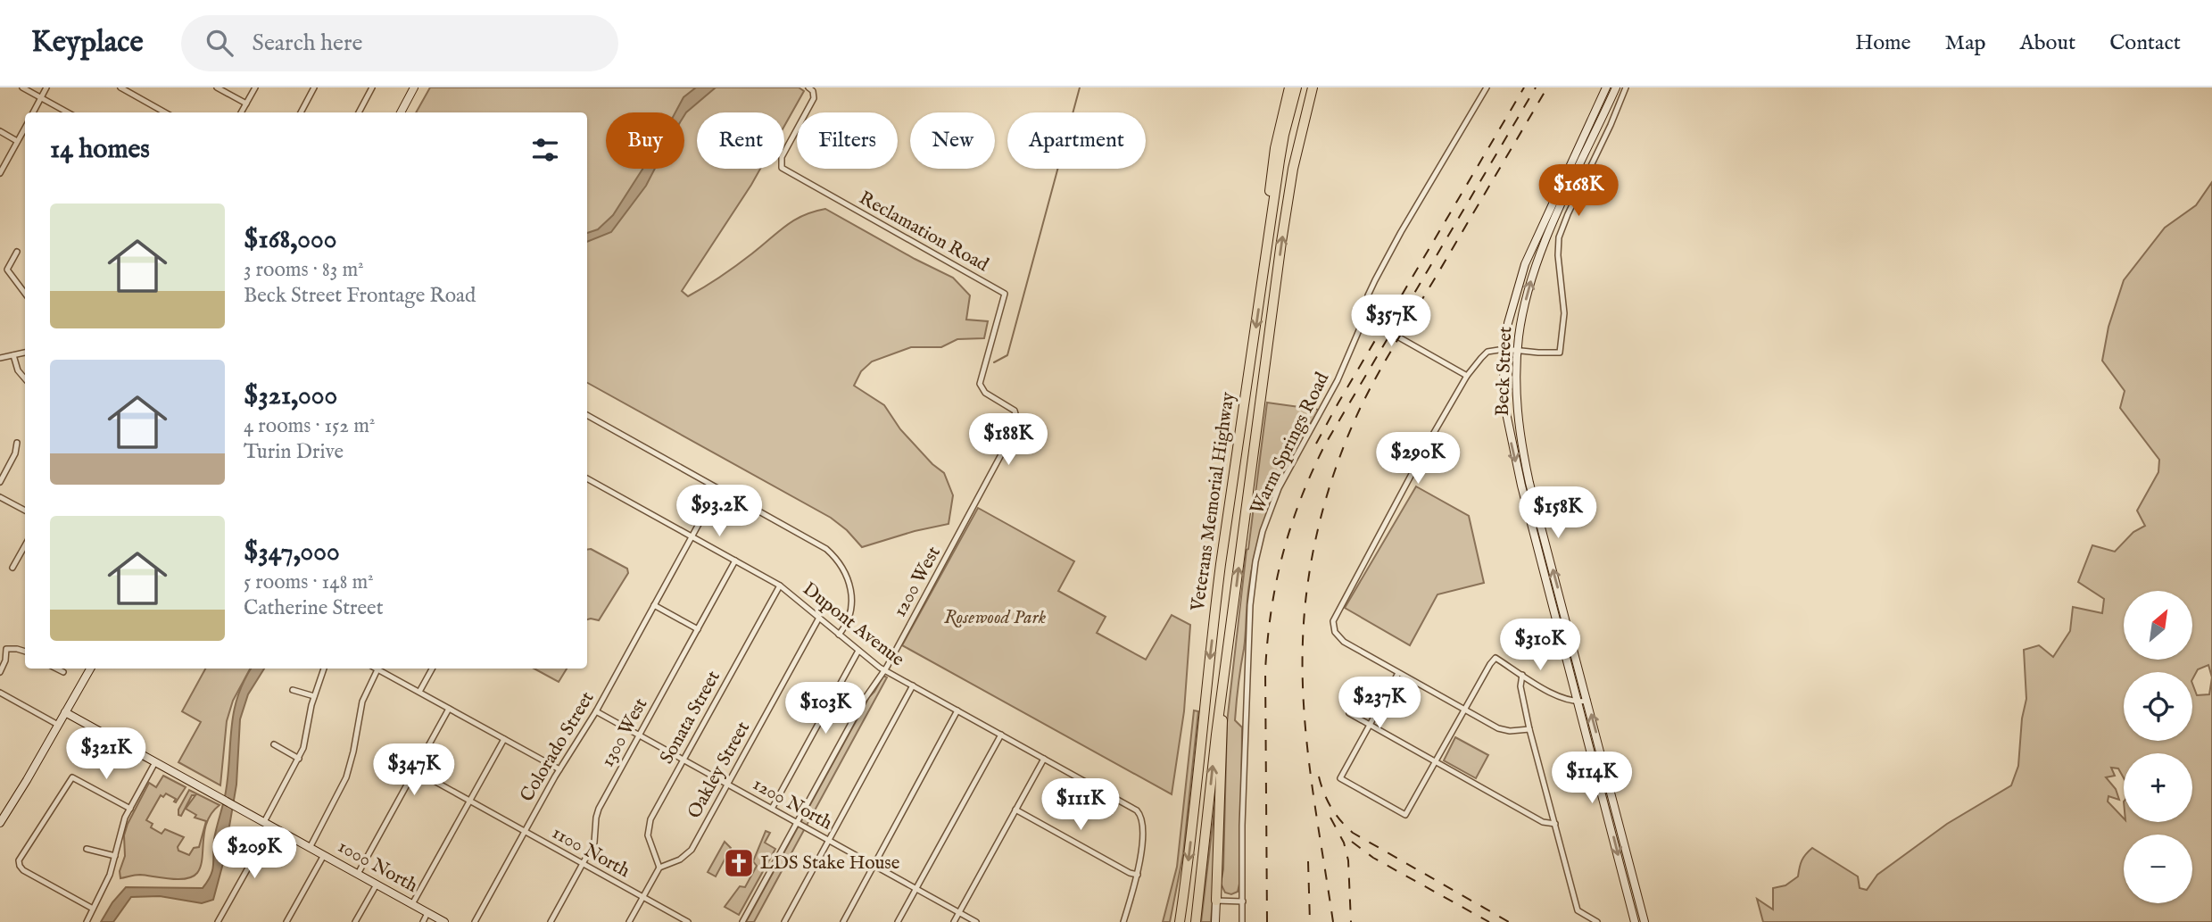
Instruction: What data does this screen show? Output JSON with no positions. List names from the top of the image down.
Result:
{
  "streets": {
    "highway": ["Veterans Memorial Highway"],
    "main road": ["Beck Street", "1000 North"],
    "street": [
      "Reclamation Road",
      "Warm Springs Road",
      "1200 West",
      "Dupont Avenue",
      "Sonata Street",
      "1300 West",
      "Colorado Street",
      "Oakley Street",
      "1200 North",
      "1100 North"
    ]
  },
  "crossings": [
    ["Reclamation Road", "1200 West"],
    ["1200 West", "Dupont Avenue"],
    ["1200 West", "1200 North"],
    ["Dupont Avenue", "Sonata Street"],
    ["Dupont Avenue", "1300 West"],
    ["Dupont Avenue", "Colorado Street"],
    ["Dupont Avenue", "Oakley Street"],
    ["Sonata Street", "Oakley Street"],
    ["Sonata Street", "1200 North"],
    ["1300 West", "1200 North"],
    ["1300 West", "1100 North"],
    ["Colorado Street", "1200 North"],
    ["Colorado Street", "1100 North"],
    ["Oakley Street", "1200 North"]
  ],
  "parks": ["Rosewood Park"],
  "places": {
    "church": ["LDS Stake House"]
  },
  "north": "top right",
  "page": {
    "header": "Keyplace",
    "search": "Search here",
    "nav": [
      "Home",
      "Map",
      "About",
      "Contact"
    ],
    "chip": [
      "Buy",
      "Rent",
      "Filters",
      "New",
      "Apartment"
    ],
    "heading": "14 homes",
    "price": [
      "$168K",
      "$357K",
      "$188K",
      "$290K",
      "$93.2K",
      "$158K",
      "$310K",
      "$237K",
      "$103K",
      "$321K",
      "$347K",
      "$114K",
      "$111K",
      "$209K"
    ],
    "list": [
      {
        "name": "$168,000",
        "note": "3 rooms · 83 m² · Beck Street Frontage Road"
      },
      {
        "name": "$321,000",
        "note": "4 rooms · 152 m² · Turin Drive"
      },
      {
        "name": "$347,000",
        "note": "5 rooms · 148 m² · Catherine Street"
      }
    ],
    "map_buttons": ["+", "−"]
  }
}
